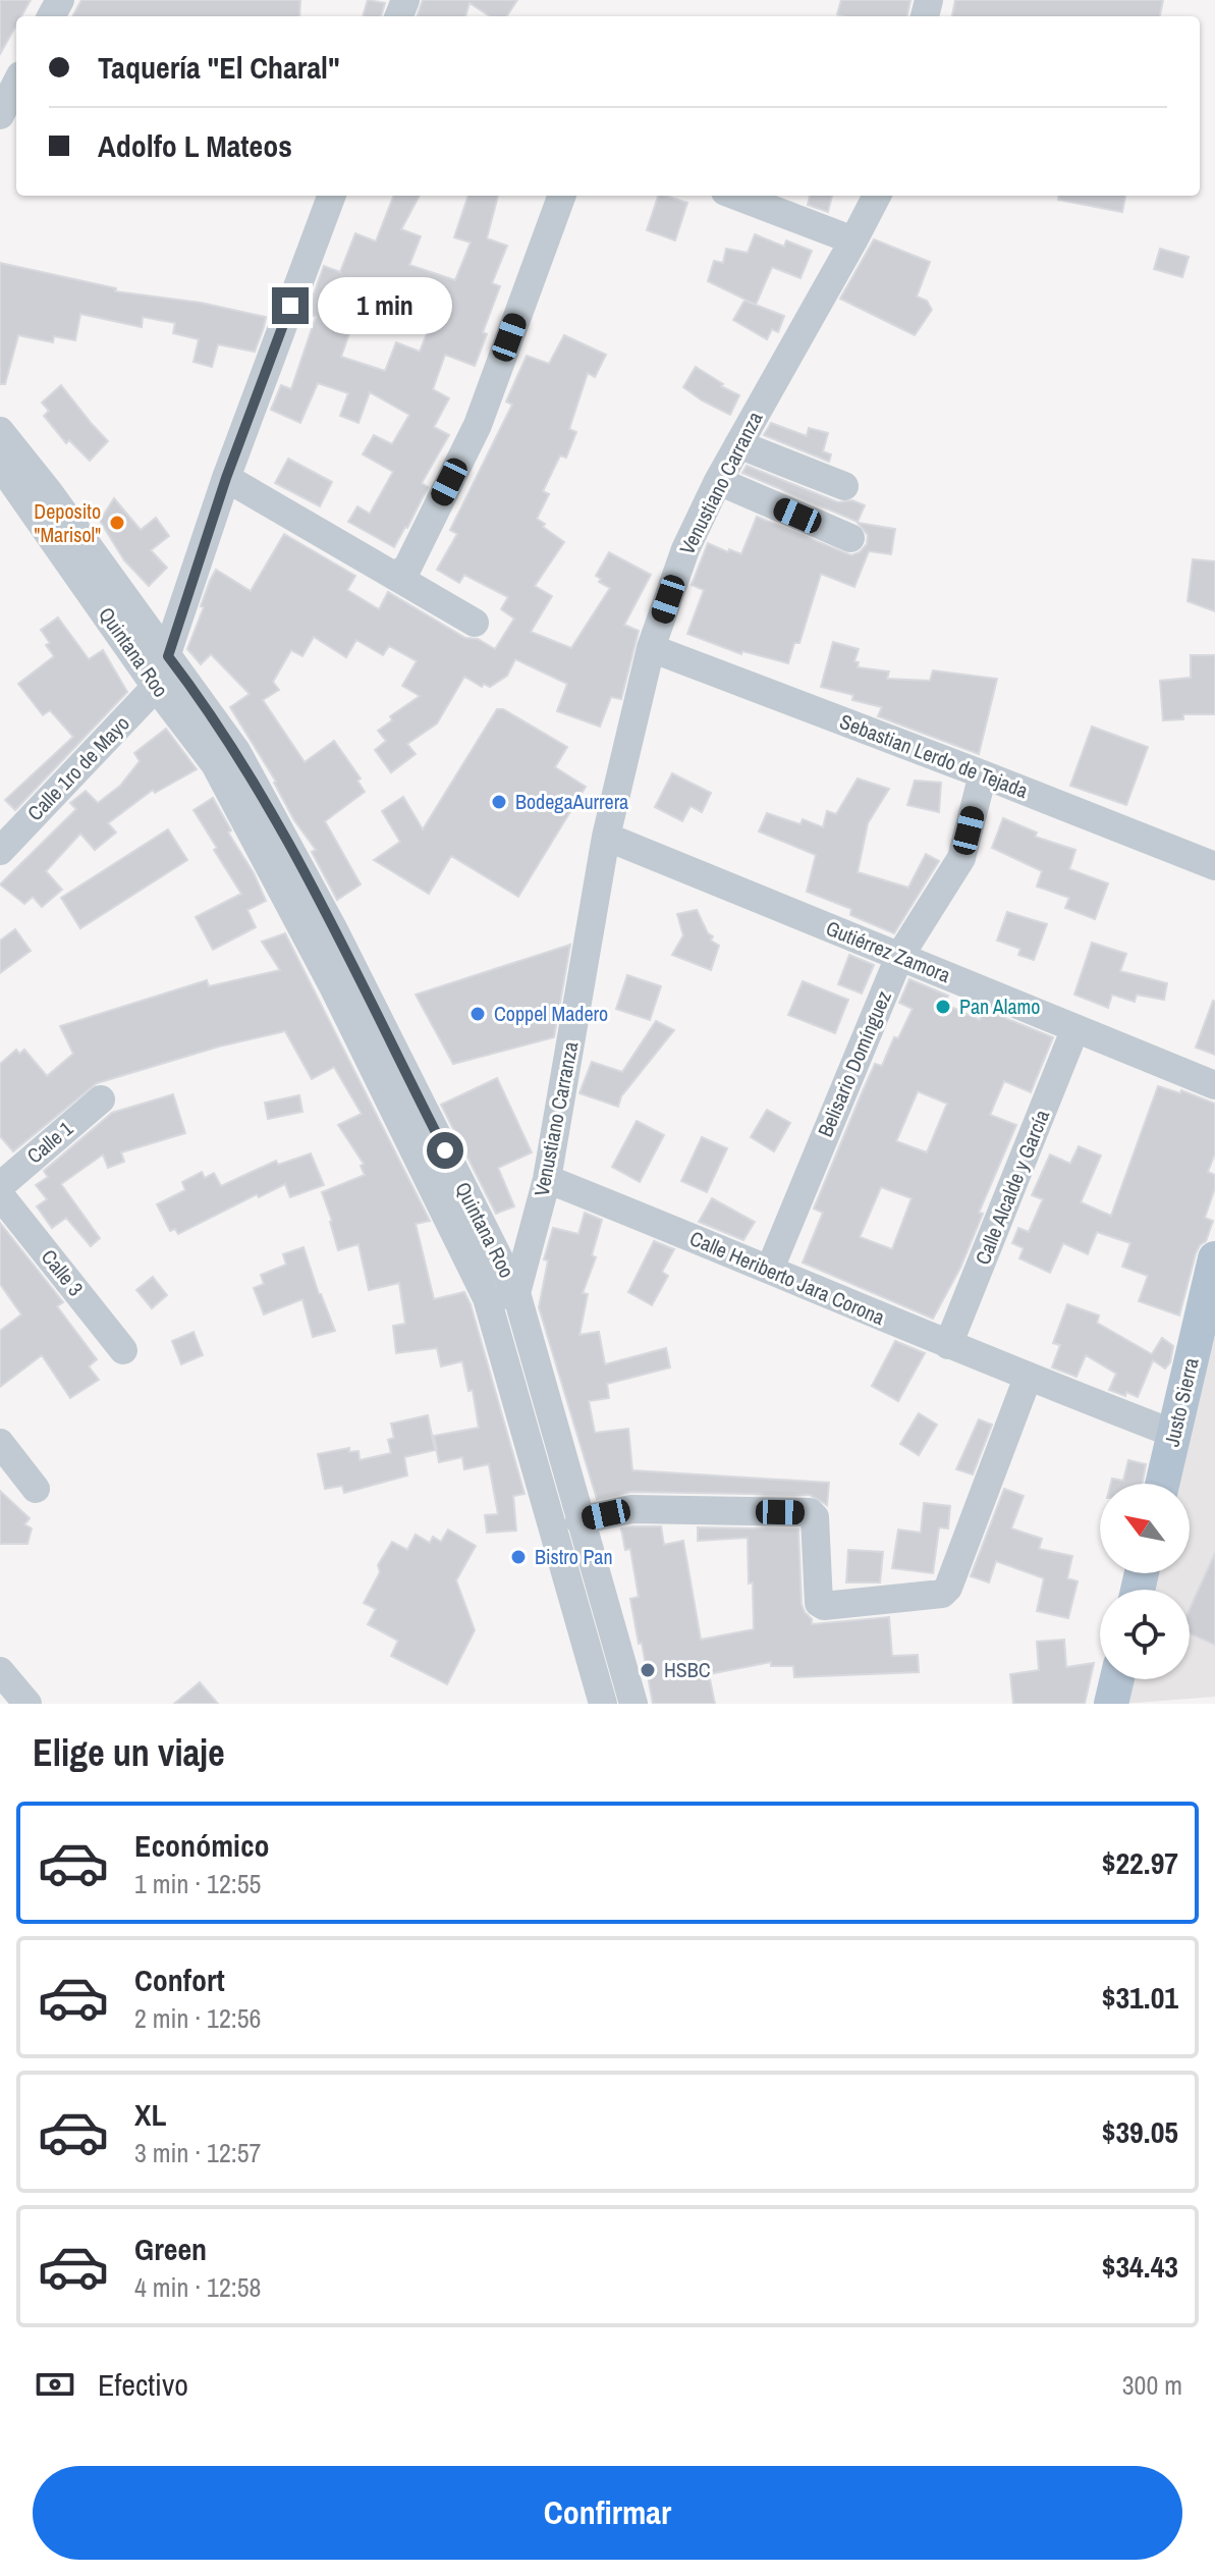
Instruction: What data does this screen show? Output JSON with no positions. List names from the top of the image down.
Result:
{
  "streets": {
    "main road": ["Justo Sierra"],
    "street": [
      "Venustiano Carranza",
      "Quintana Roo",
      "Sebastian Lerdo de Tejada",
      "Calle 1ro de Mayo",
      "Gutiérrez Zamora",
      "Belisario Domínguez",
      "Calle 1",
      "Calle Alcalde y García",
      "Calle 3",
      "Calle Heriberto Jara Corona"
    ]
  },
  "crossings": [
    ["Venustiano Carranza", "Quintana Roo"],
    ["Venustiano Carranza", "Sebastian Lerdo de Tejada"],
    ["Venustiano Carranza", "Gutiérrez Zamora"],
    ["Venustiano Carranza", "Calle Heriberto Jara Corona"],
    ["Quintana Roo", "Calle 1ro de Mayo"],
    ["Sebastian Lerdo de Tejada", "Belisario Domínguez"],
    ["Gutiérrez Zamora", "Belisario Domínguez"],
    ["Gutiérrez Zamora", "Calle Alcalde y García"],
    ["Belisario Domínguez", "Calle Heriberto Jara Corona"],
    ["Calle Alcalde y García", "Calle Heriberto Jara Corona"],
    ["Calle Heriberto Jara Corona", "Justo Sierra"]
  ],
  "places": [
    "Deposito \"Marisol\"",
    "BodegaAurrera",
    "Pan Alamo",
    "Coppel Madero",
    "Bistro Pan",
    "HSBC"
  ],
  "north": "top left",
  "page": {
    "banner": ["Taquería \"El Charal\"", "Adolfo L Mateos"],
    "bubble": "1 min",
    "heading": "Elige un viaje",
    "list": [
      {
        "name": "Económico",
        "note": "1 min · 12:55",
        "value": "$22.97"
      },
      {
        "name": "Confort",
        "note": "2 min · 12:56",
        "value": "$31.01"
      },
      {
        "name": "XL",
        "note": "3 min · 12:57",
        "value": "$39.05"
      },
      {
        "name": "Green",
        "note": "4 min · 12:58",
        "value": "$34.43"
      }
    ],
    "pay": ["Efectivo", "300 m"],
    "buttons": "Confirmar"
  }
}
